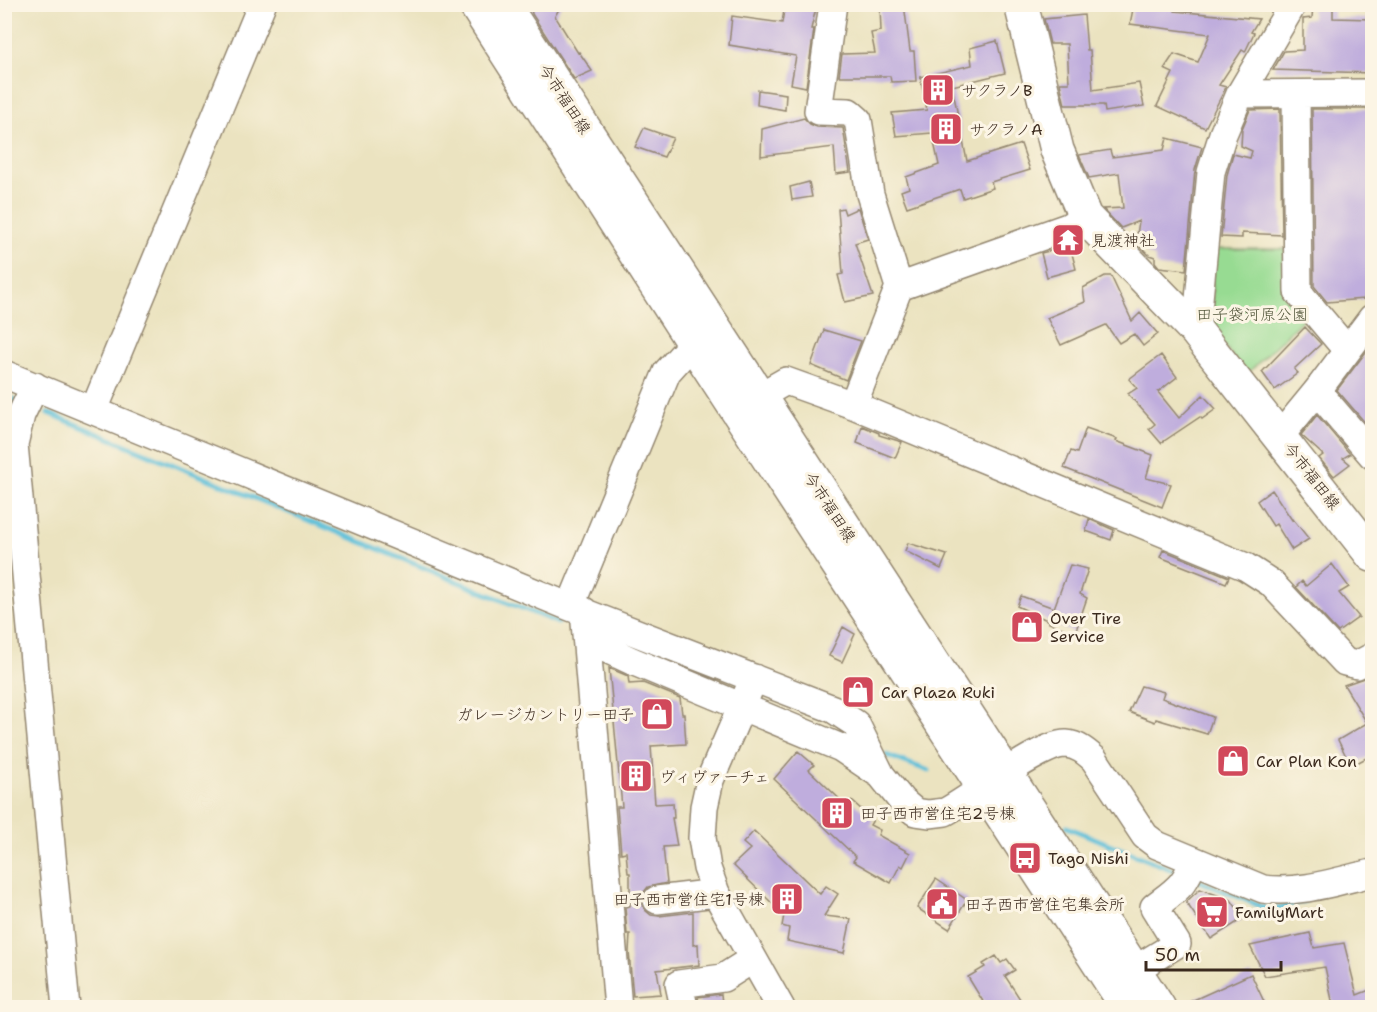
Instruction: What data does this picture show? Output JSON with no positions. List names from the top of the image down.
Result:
{
  "streets": {
    "main road": ["今市福田線"]
  },
  "parks": ["田子袋河原公園"],
  "places": {
    "building": [
      "サクラノB",
      "サクラノA",
      "ヴィヴァーチェ",
      "田子西市営住宅2号棟",
      "田子西市営住宅1号棟"
    ],
    "temple": ["見渡神社"],
    "shop": [
      "Over Tire Service",
      "Car Plaza Ruki",
      "ガレージカントリー田子",
      "Car Plan Kon"
    ],
    "bus stop": ["Tago Nishi"],
    "public building": ["田子西市営住宅集会所"],
    "supermarket": ["FamilyMart"]
  },
  "scale_bar": "50 m"
}
